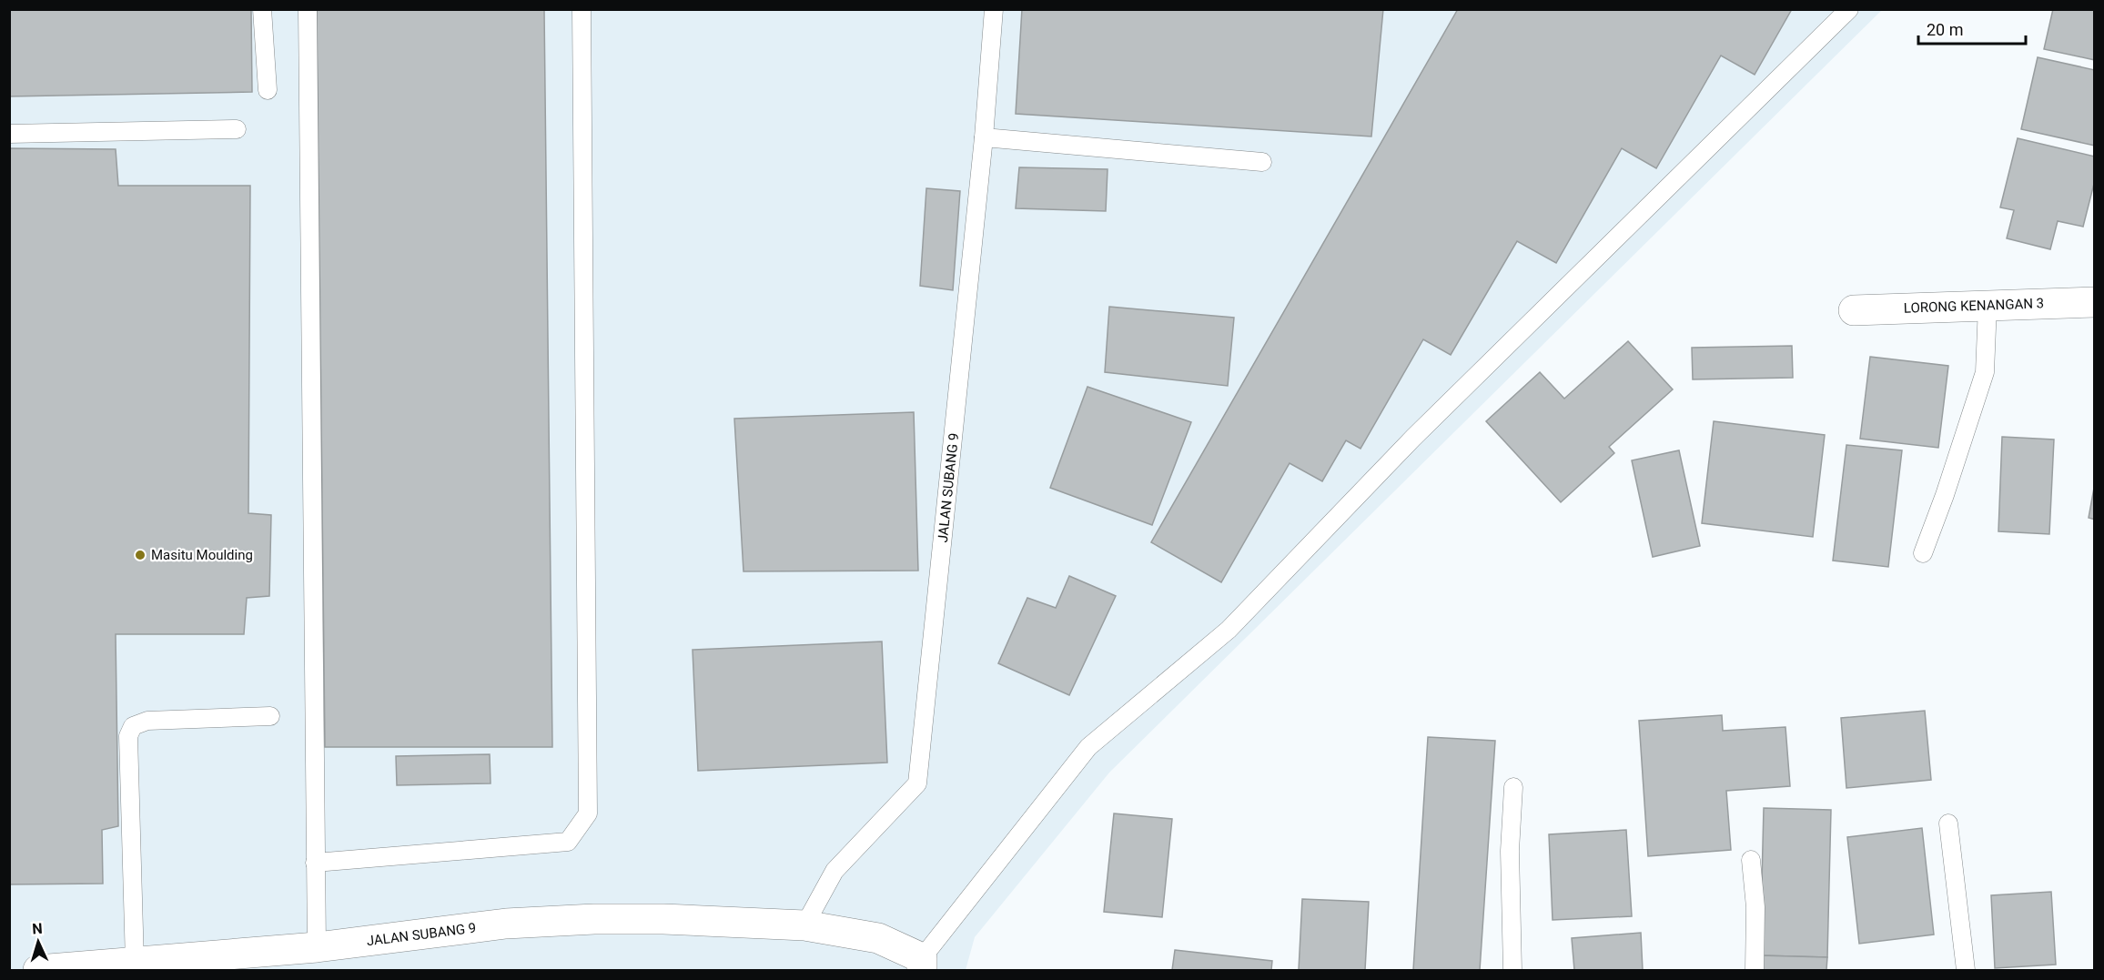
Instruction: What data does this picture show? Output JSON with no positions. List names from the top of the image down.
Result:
{
  "streets": {
    "street": ["LORONG KENANGAN 3", "JALAN SUBANG 9"]
  },
  "places": ["Masitu Moulding"],
  "scale_bar": "20 m",
  "north": "top"
}
